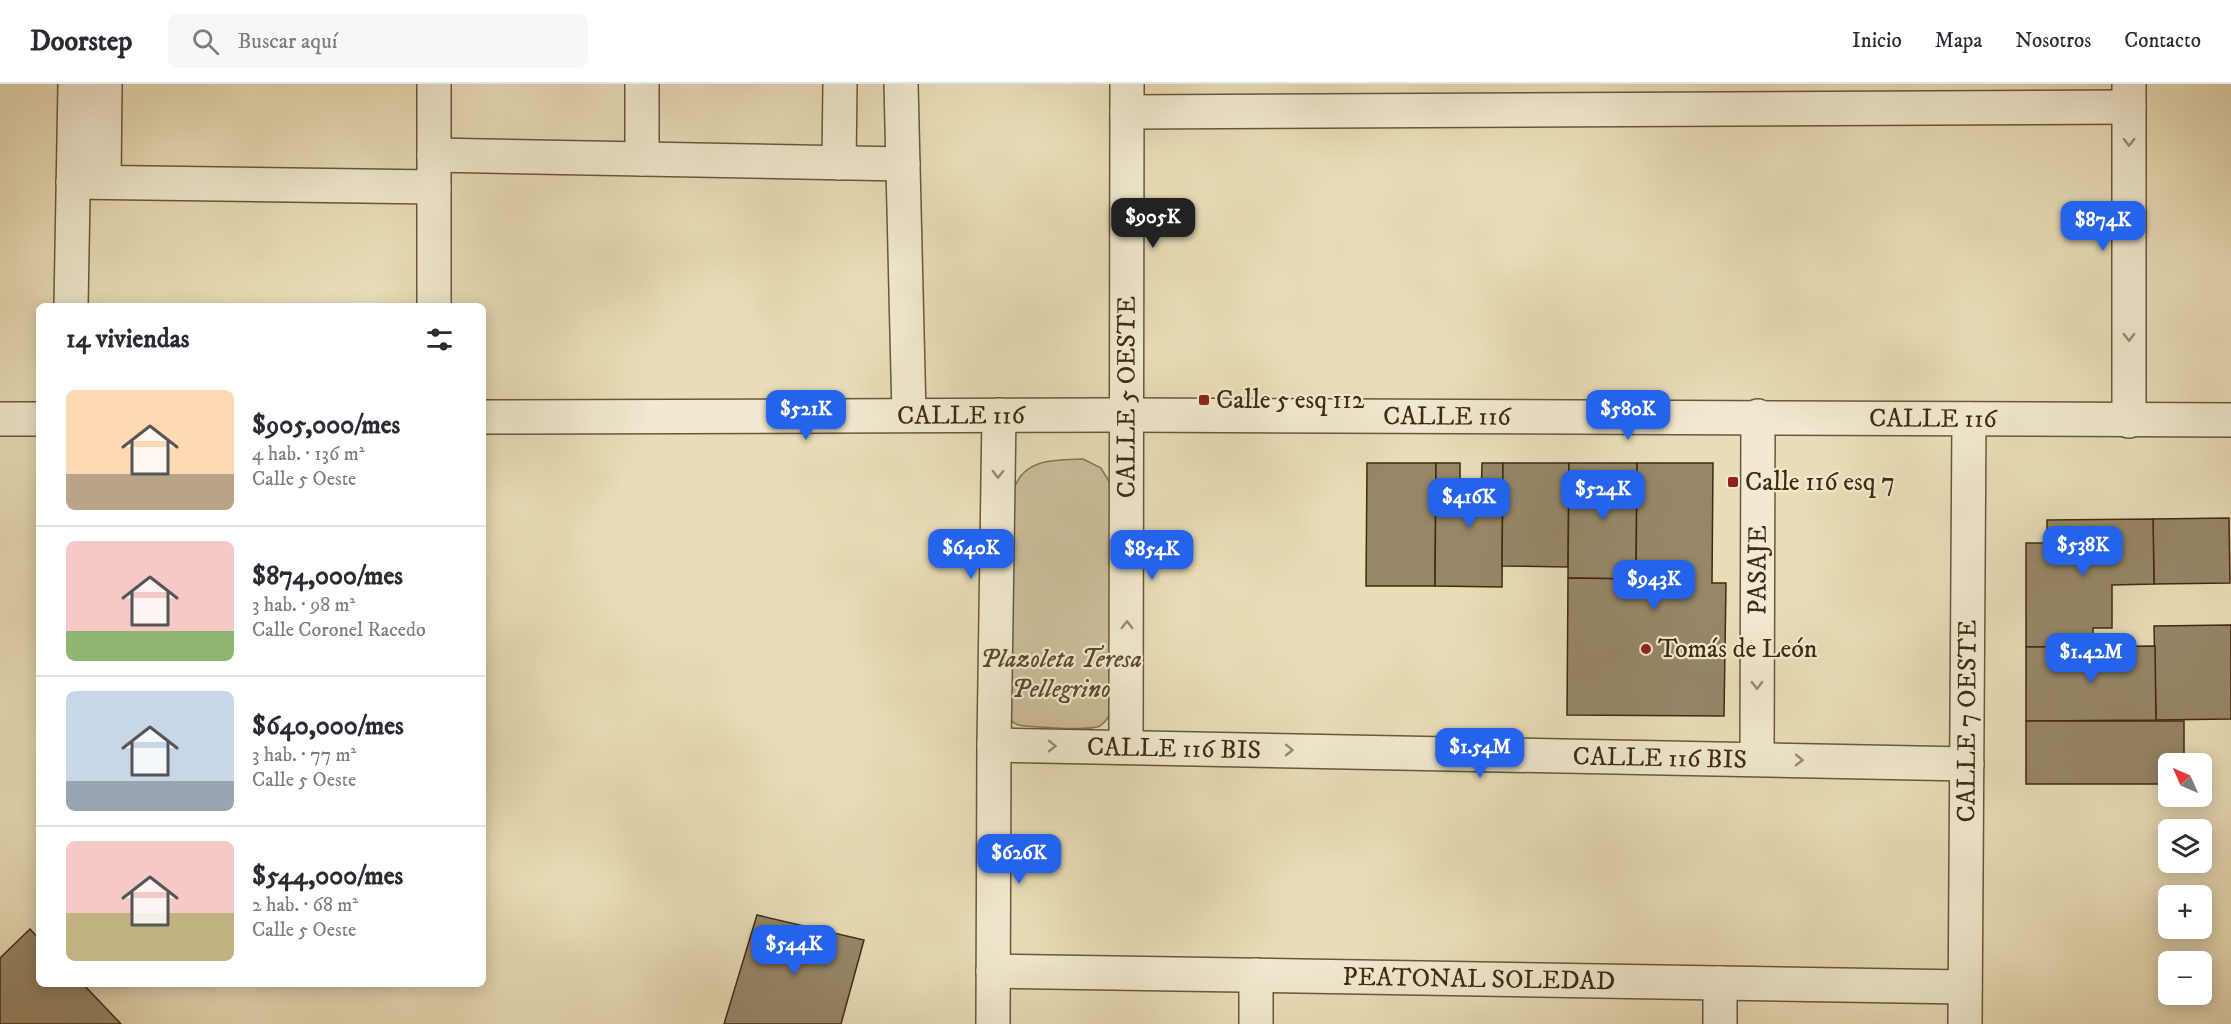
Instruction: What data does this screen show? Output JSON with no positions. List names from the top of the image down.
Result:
{
  "streets": {
    "street": [
      "CALLE 5 OESTE",
      "CALLE 116",
      "PASAJE",
      "CALLE 7 OESTE",
      "CALLE 116 BIS",
      "PEATONAL SOLEDAD"
    ]
  },
  "crossings": [
    ["CALLE 5 OESTE", "CALLE 116"],
    ["CALLE 5 OESTE", "CALLE 116 BIS"],
    ["CALLE 116", "PASAJE"],
    ["CALLE 116", "CALLE 7 OESTE"],
    ["PASAJE", "CALLE 116 BIS"],
    ["CALLE 7 OESTE", "CALLE 116 BIS"],
    ["CALLE 7 OESTE", "PEATONAL SOLEDAD"]
  ],
  "one_way": ["PASAJE", "CALLE 116 BIS"],
  "parks": ["Plazoleta Teresa Pellegrino"],
  "places": {
    "transit": ["Calle 5 esq 112", "Calle 116 esq 7"],
    "other": ["Tomás de León"]
  },
  "north": "top left",
  "page": {
    "header": "Doorstep",
    "search": "Buscar aquí",
    "nav": [
      "Inicio",
      "Mapa",
      "Nosotros",
      "Contacto"
    ],
    "price": [
      "$905K",
      "$874K",
      "$521K",
      "$580K",
      "$524K",
      "$416K",
      "$538K",
      "$640K",
      "$854K",
      "$943K",
      "$1.42M",
      "$1.54M",
      "$626K",
      "$544K"
    ],
    "heading": "14 viviendas",
    "list": [
      {
        "name": "$905,000/mes",
        "note": "4 hab. · 136 m² · Calle 5 Oeste"
      },
      {
        "name": "$874,000/mes",
        "note": "3 hab. · 98 m² · Calle Coronel Racedo"
      },
      {
        "name": "$640,000/mes",
        "note": "3 hab. · 77 m² · Calle 5 Oeste"
      },
      {
        "name": "$544,000/mes",
        "note": "2 hab. · 68 m² · Calle 5 Oeste"
      }
    ],
    "map_buttons": ["+", "−"]
  }
}
